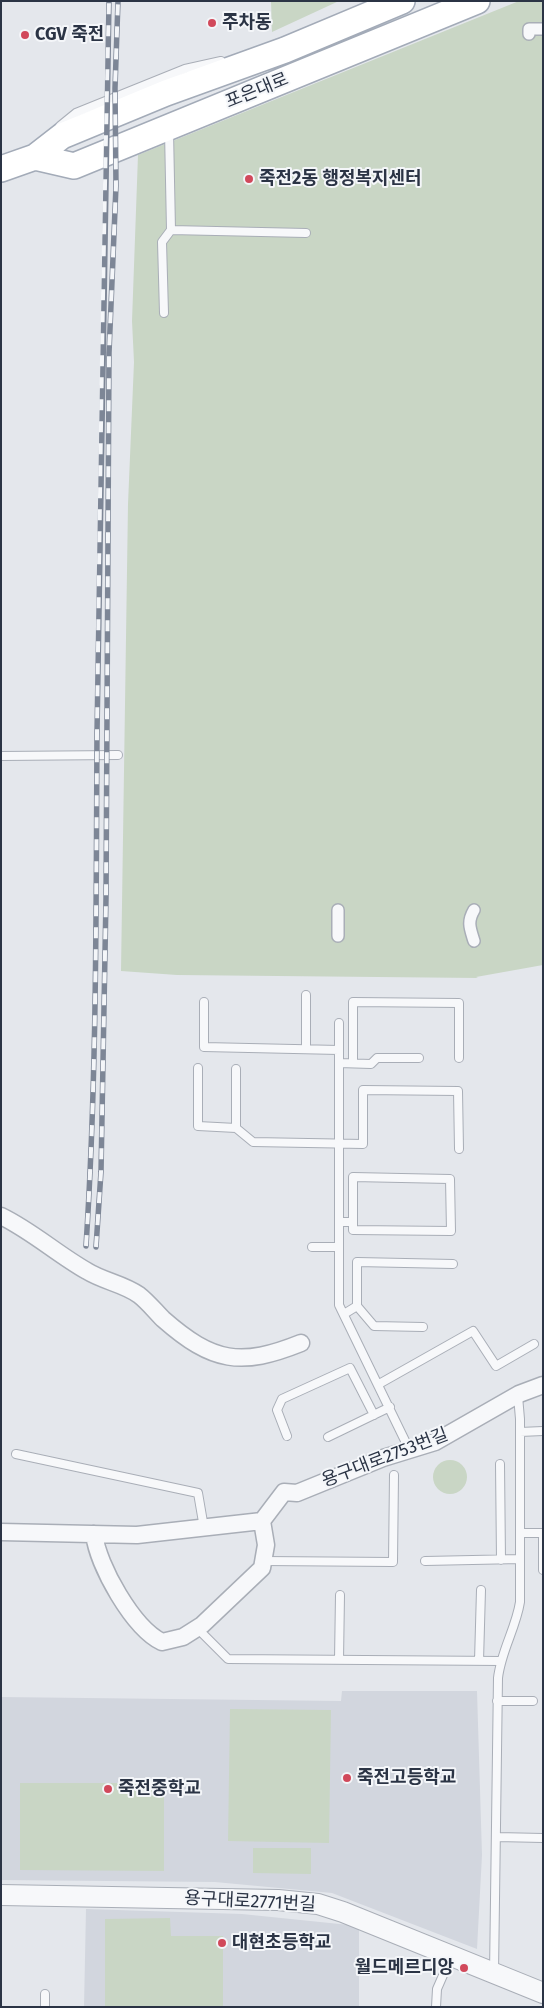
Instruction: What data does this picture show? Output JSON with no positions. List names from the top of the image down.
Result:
{
  "streets": {
    "main road": ["포은대로"],
    "street": ["용구대로2753번길", "용구대로2771번길"]
  },
  "places": [
    "주차동",
    "CGV 죽전",
    "죽전2동 행정복지센터",
    "죽전고등학교",
    "죽전중학교",
    "대현초등학교",
    "월드메르디앙"
  ]
}
